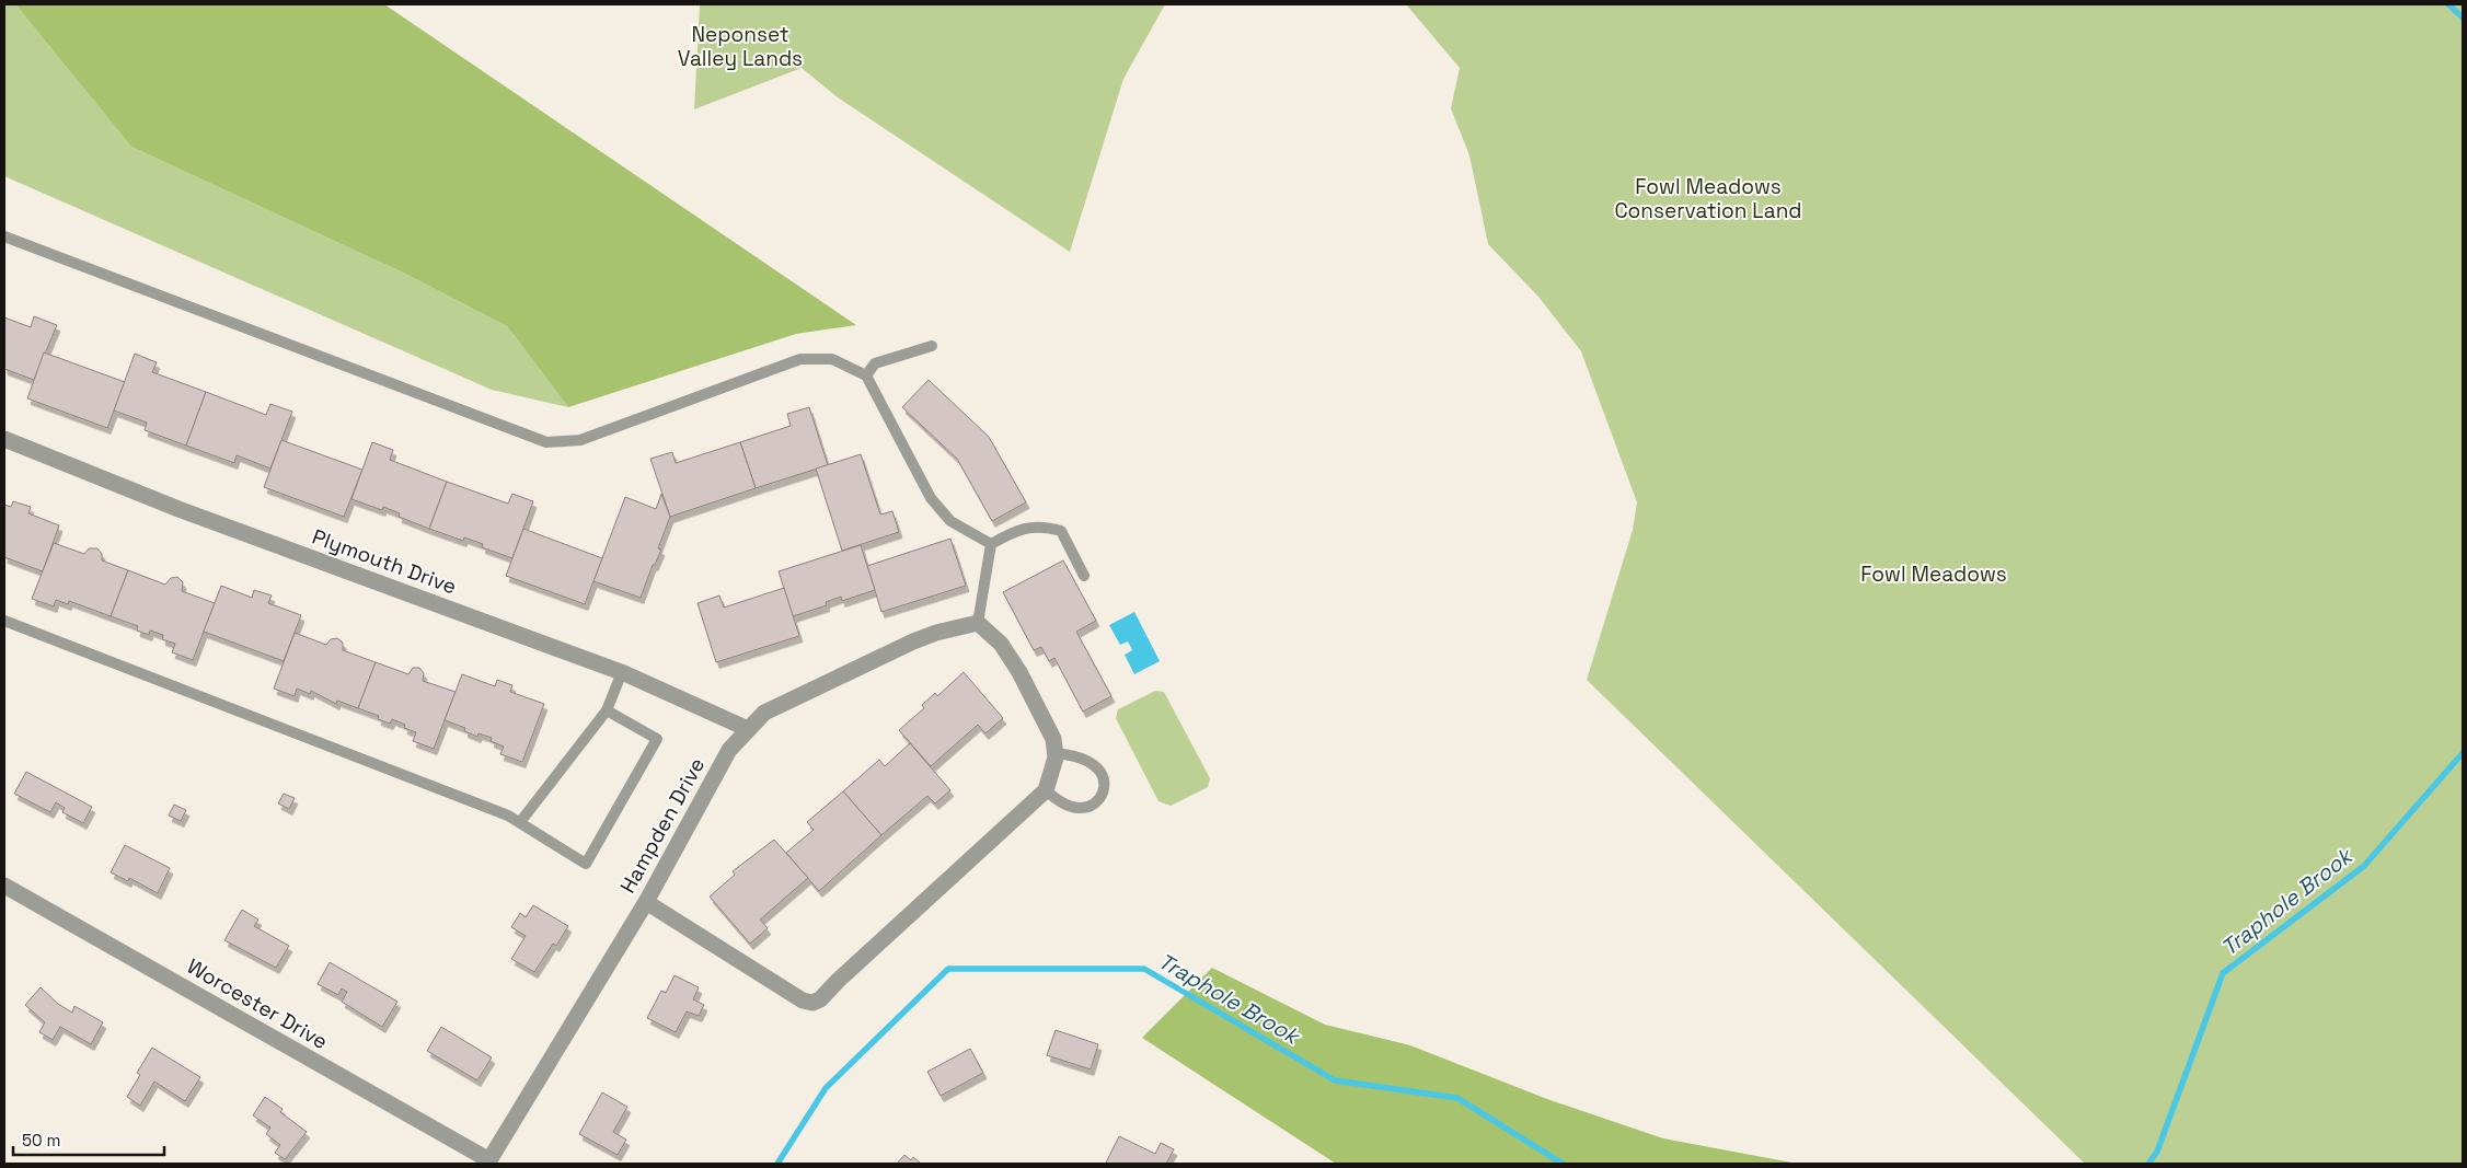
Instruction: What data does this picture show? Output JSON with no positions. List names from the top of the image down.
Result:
{
  "streets": {
    "street": ["Plymouth Drive", "Hampden Drive", "Worcester Drive"]
  },
  "crossings": [
    ["Plymouth Drive", "Hampden Drive"],
    ["Hampden Drive", "Worcester Drive"]
  ],
  "water": ["Traphole Brook"],
  "parks": ["Neponset Valley Lands", "Fowl Meadows Conservation Land", "Fowl Meadows"],
  "scale_bar": "50 m"
}
